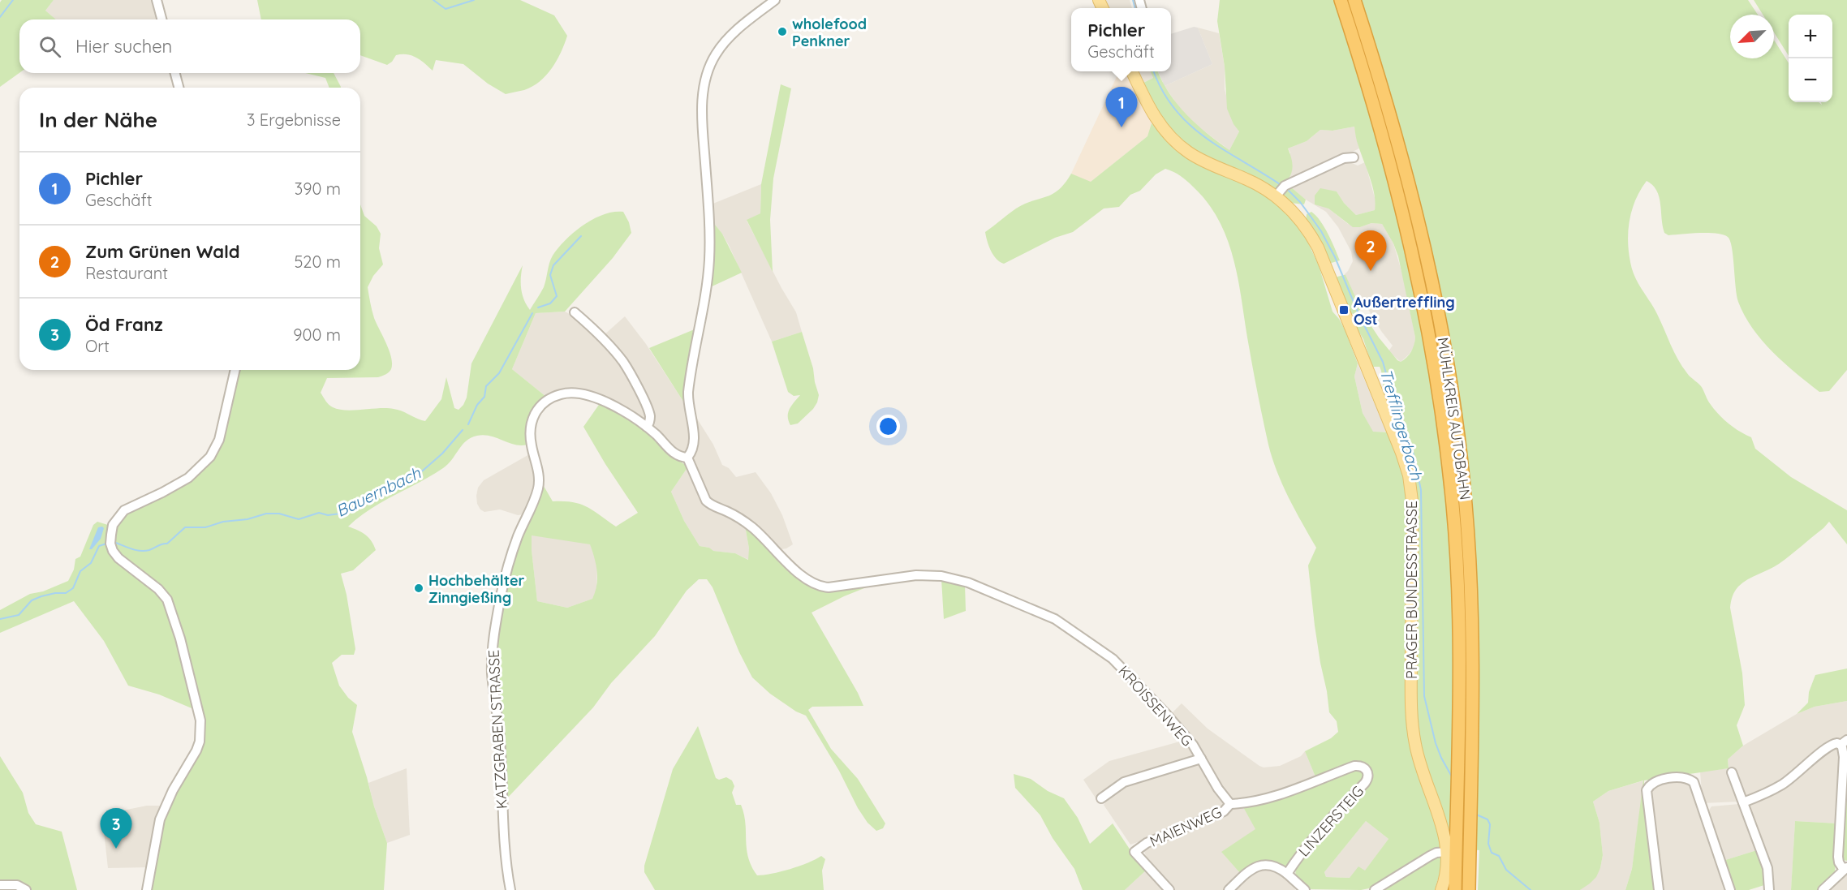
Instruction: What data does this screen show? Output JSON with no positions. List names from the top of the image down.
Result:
{
  "streets": {
    "highway": ["MÜHLKREIS AUTOBAHN"],
    "main road": ["PRAGER BUNDESSTRASSE"],
    "street": [
      "KROISSENWEG",
      "KATZGRABEN STRASSE",
      "LINZERSTEIG",
      "MAIENWEG"
    ]
  },
  "crossings": [
    ["KROISSENWEG", "KATZGRABEN STRASSE"],
    ["KROISSENWEG", "LINZERSTEIG"],
    ["KROISSENWEG", "MAIENWEG"],
    ["LINZERSTEIG", "MAIENWEG"]
  ],
  "water": ["Trefflingerbach", "Bauernbach"],
  "places": {
    "other": ["wholefood Penkner", "Hochbehälter Zinngießing"],
    "transit": ["Außertreffling Ost"]
  },
  "north": "bottom left",
  "page": {
    "popup": ["Pichler", "Geschäft"],
    "map_buttons": ["+", "−"],
    "search": "Hier suchen",
    "pins": ["1", "2", "3"],
    "heading": ["In der Nähe", "3 Ergebnisse"],
    "list": [
      {
        "mark": "1",
        "name": "Pichler",
        "note": "Geschäft",
        "value": "390 m"
      },
      {
        "mark": "2",
        "name": "Zum Grünen Wald",
        "note": "Restaurant",
        "value": "520 m"
      },
      {
        "mark": "3",
        "name": "Öd Franz",
        "note": "Ort",
        "value": "900 m"
      }
    ]
  }
}
